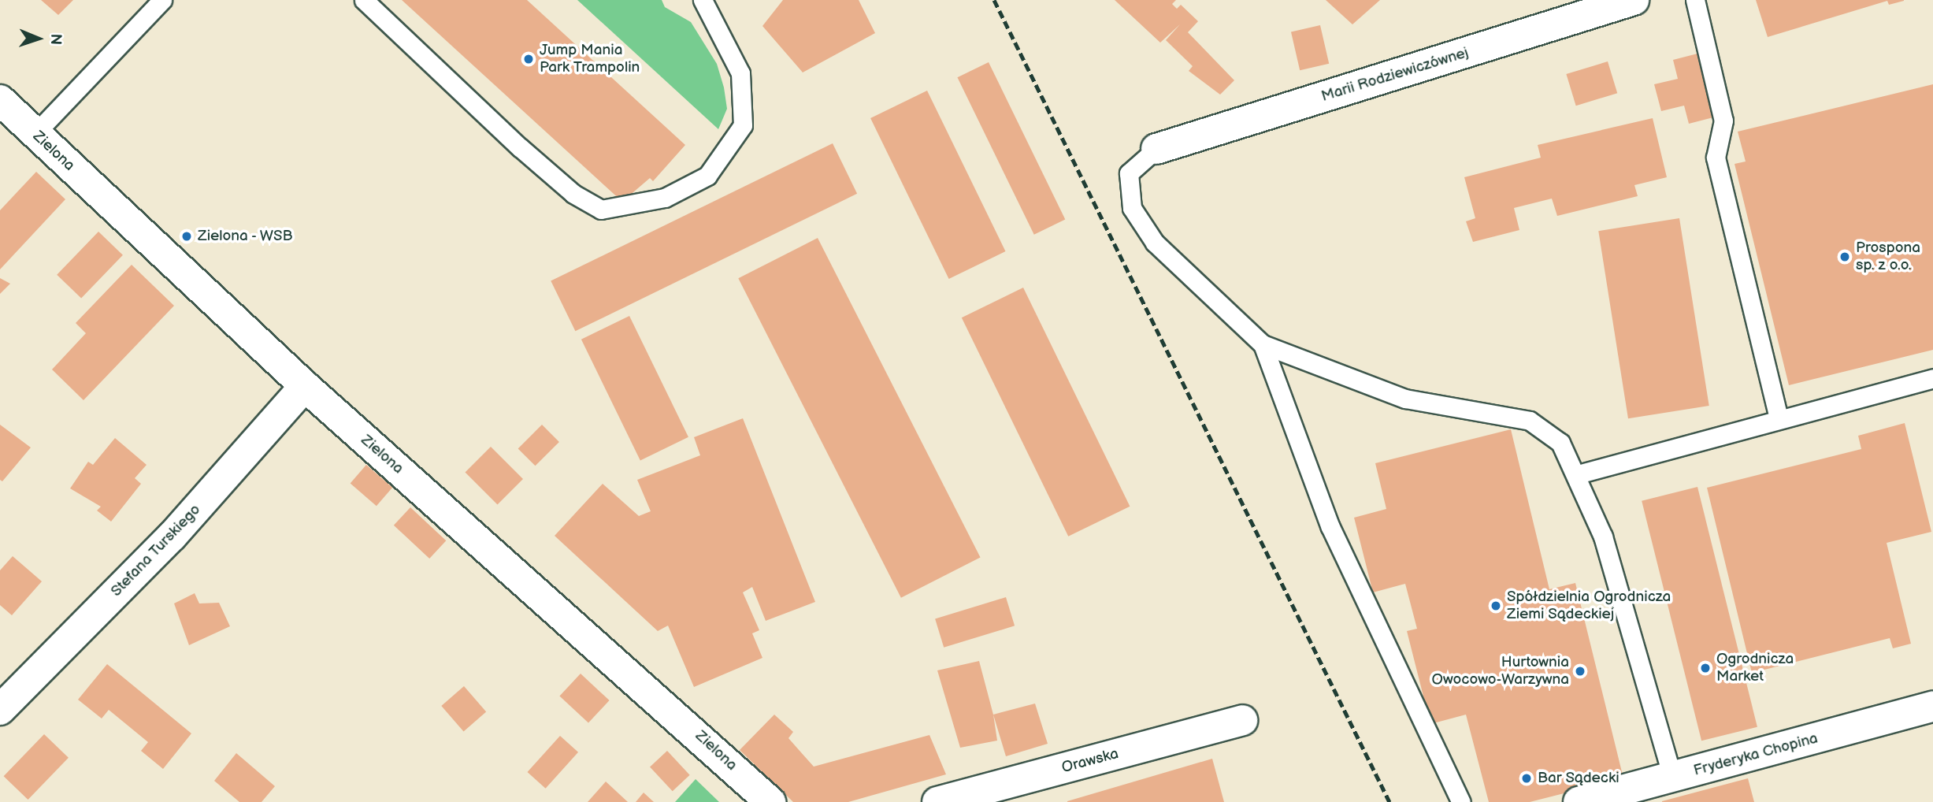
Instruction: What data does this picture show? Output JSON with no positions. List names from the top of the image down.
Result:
{
  "streets": {
    "street": [
      "Marii Rodziewiczównej",
      "Zielona",
      "Stefana Turskiego",
      "Fryderyka Chopina",
      "Orawska"
    ]
  },
  "crossings": [
    ["Zielona", "Stefana Turskiego"]
  ],
  "places": [
    "Jump Mania Park Trampolin",
    "Zielona - WSB",
    "Prospona sp. z o.o.",
    "Spółdzielnia Ogrodnicza Ziemi Sądeckiej",
    "Ogrodnicza Market",
    "Hurtownia Owocowo-Warzywna",
    "Bar Sądecki"
  ],
  "north": "right"
}
